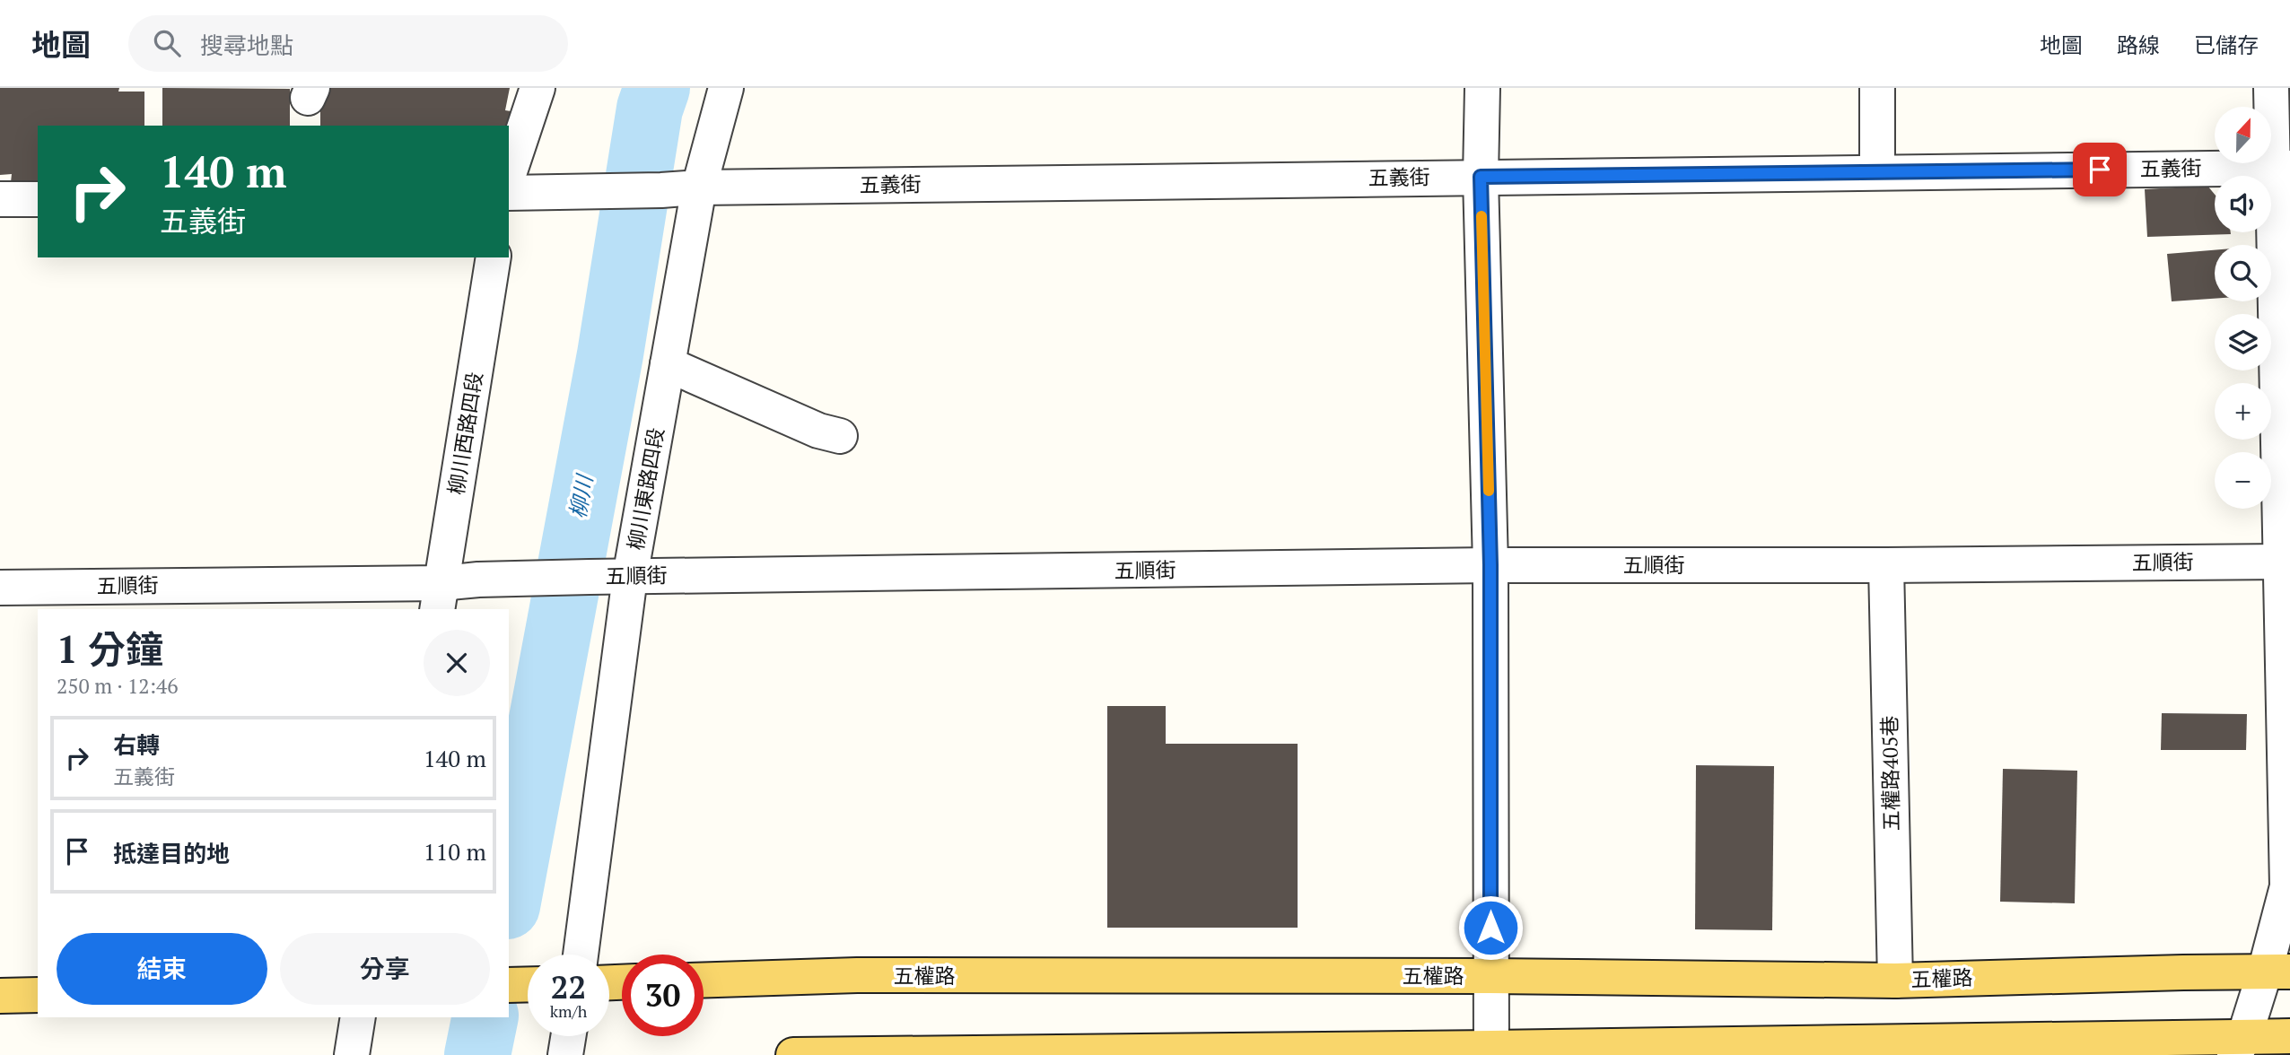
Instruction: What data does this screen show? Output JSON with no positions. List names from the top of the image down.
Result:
{
  "streets": {
    "main road": ["五權路"],
    "street": [
      "五義街",
      "柳川西路四段",
      "柳川東路四段",
      "五順街",
      "五權路405巷"
    ]
  },
  "crossings": [
    ["五義街", "柳川東路四段"],
    ["柳川西路四段", "五順街"],
    ["柳川東路四段", "五順街"],
    ["五順街", "五權路405巷"],
    ["五權路405巷", "五權路"]
  ],
  "water": ["柳川"],
  "north": "top",
  "page": {
    "header": "地圖",
    "search": "搜尋地點",
    "nav": ["地圖", "路線", "已儲存"],
    "map_buttons": ["+", "−"],
    "turn": ["140 m", "五義街"],
    "heading": ["1 分鐘", "250 m · 12:46"],
    "list": [
      {
        "name": "右轉",
        "note": "五義街",
        "value": "140 m"
      },
      {
        "name": "抵達目的地",
        "value": "110 m"
      }
    ],
    "buttons": ["結束", "分享"],
    "speed": "22 km/h",
    "limit": "30"
  }
}
